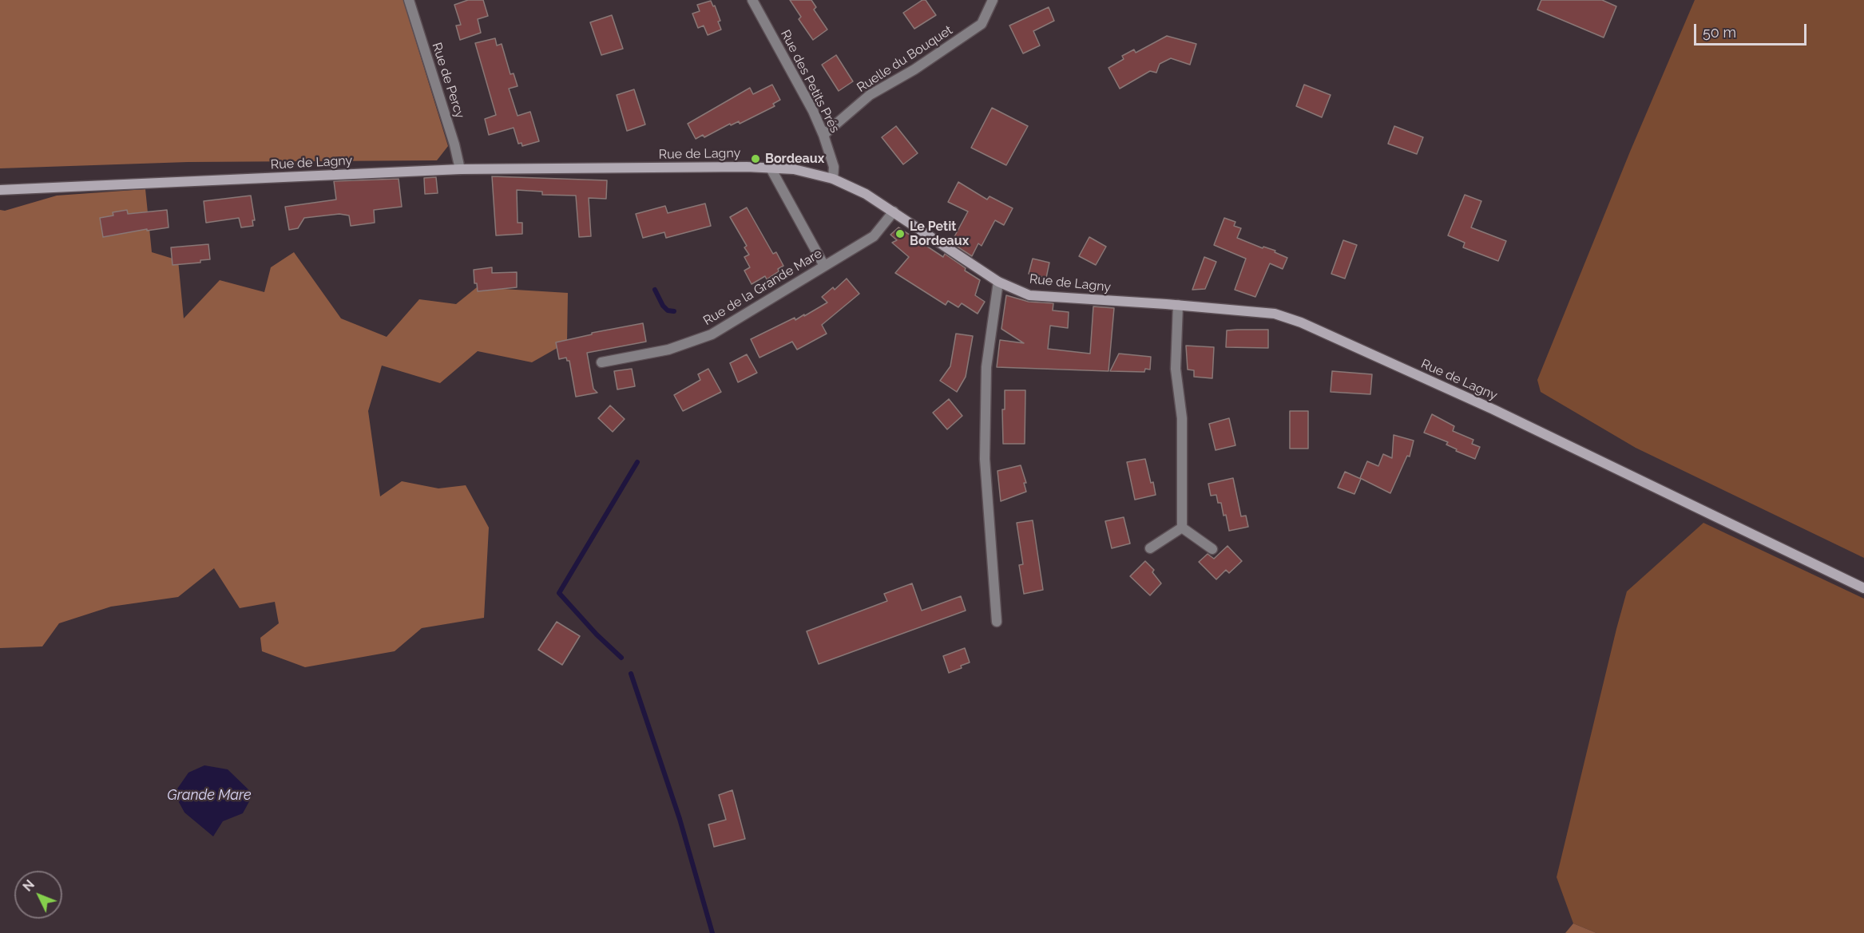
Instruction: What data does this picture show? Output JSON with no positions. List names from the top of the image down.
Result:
{
  "streets": {
    "main road": ["Rue de Lagny"],
    "street": [
      "Ruelle du Bouquet",
      "Rue de Percy",
      "Rue des Petits Prés",
      "Rue de la Grande Mare"
    ]
  },
  "crossings": [
    ["Ruelle du Bouquet", "Rue des Petits Prés"],
    ["Rue de Percy", "Rue de Lagny"],
    ["Rue des Petits Prés", "Rue de Lagny"],
    ["Rue de Lagny", "Rue de la Grande Mare"]
  ],
  "water": ["Grande Mare"],
  "places": ["Bordeaux", "Le Petit Bordeaux"],
  "scale_bar": "50 m",
  "north": "top left"
}
